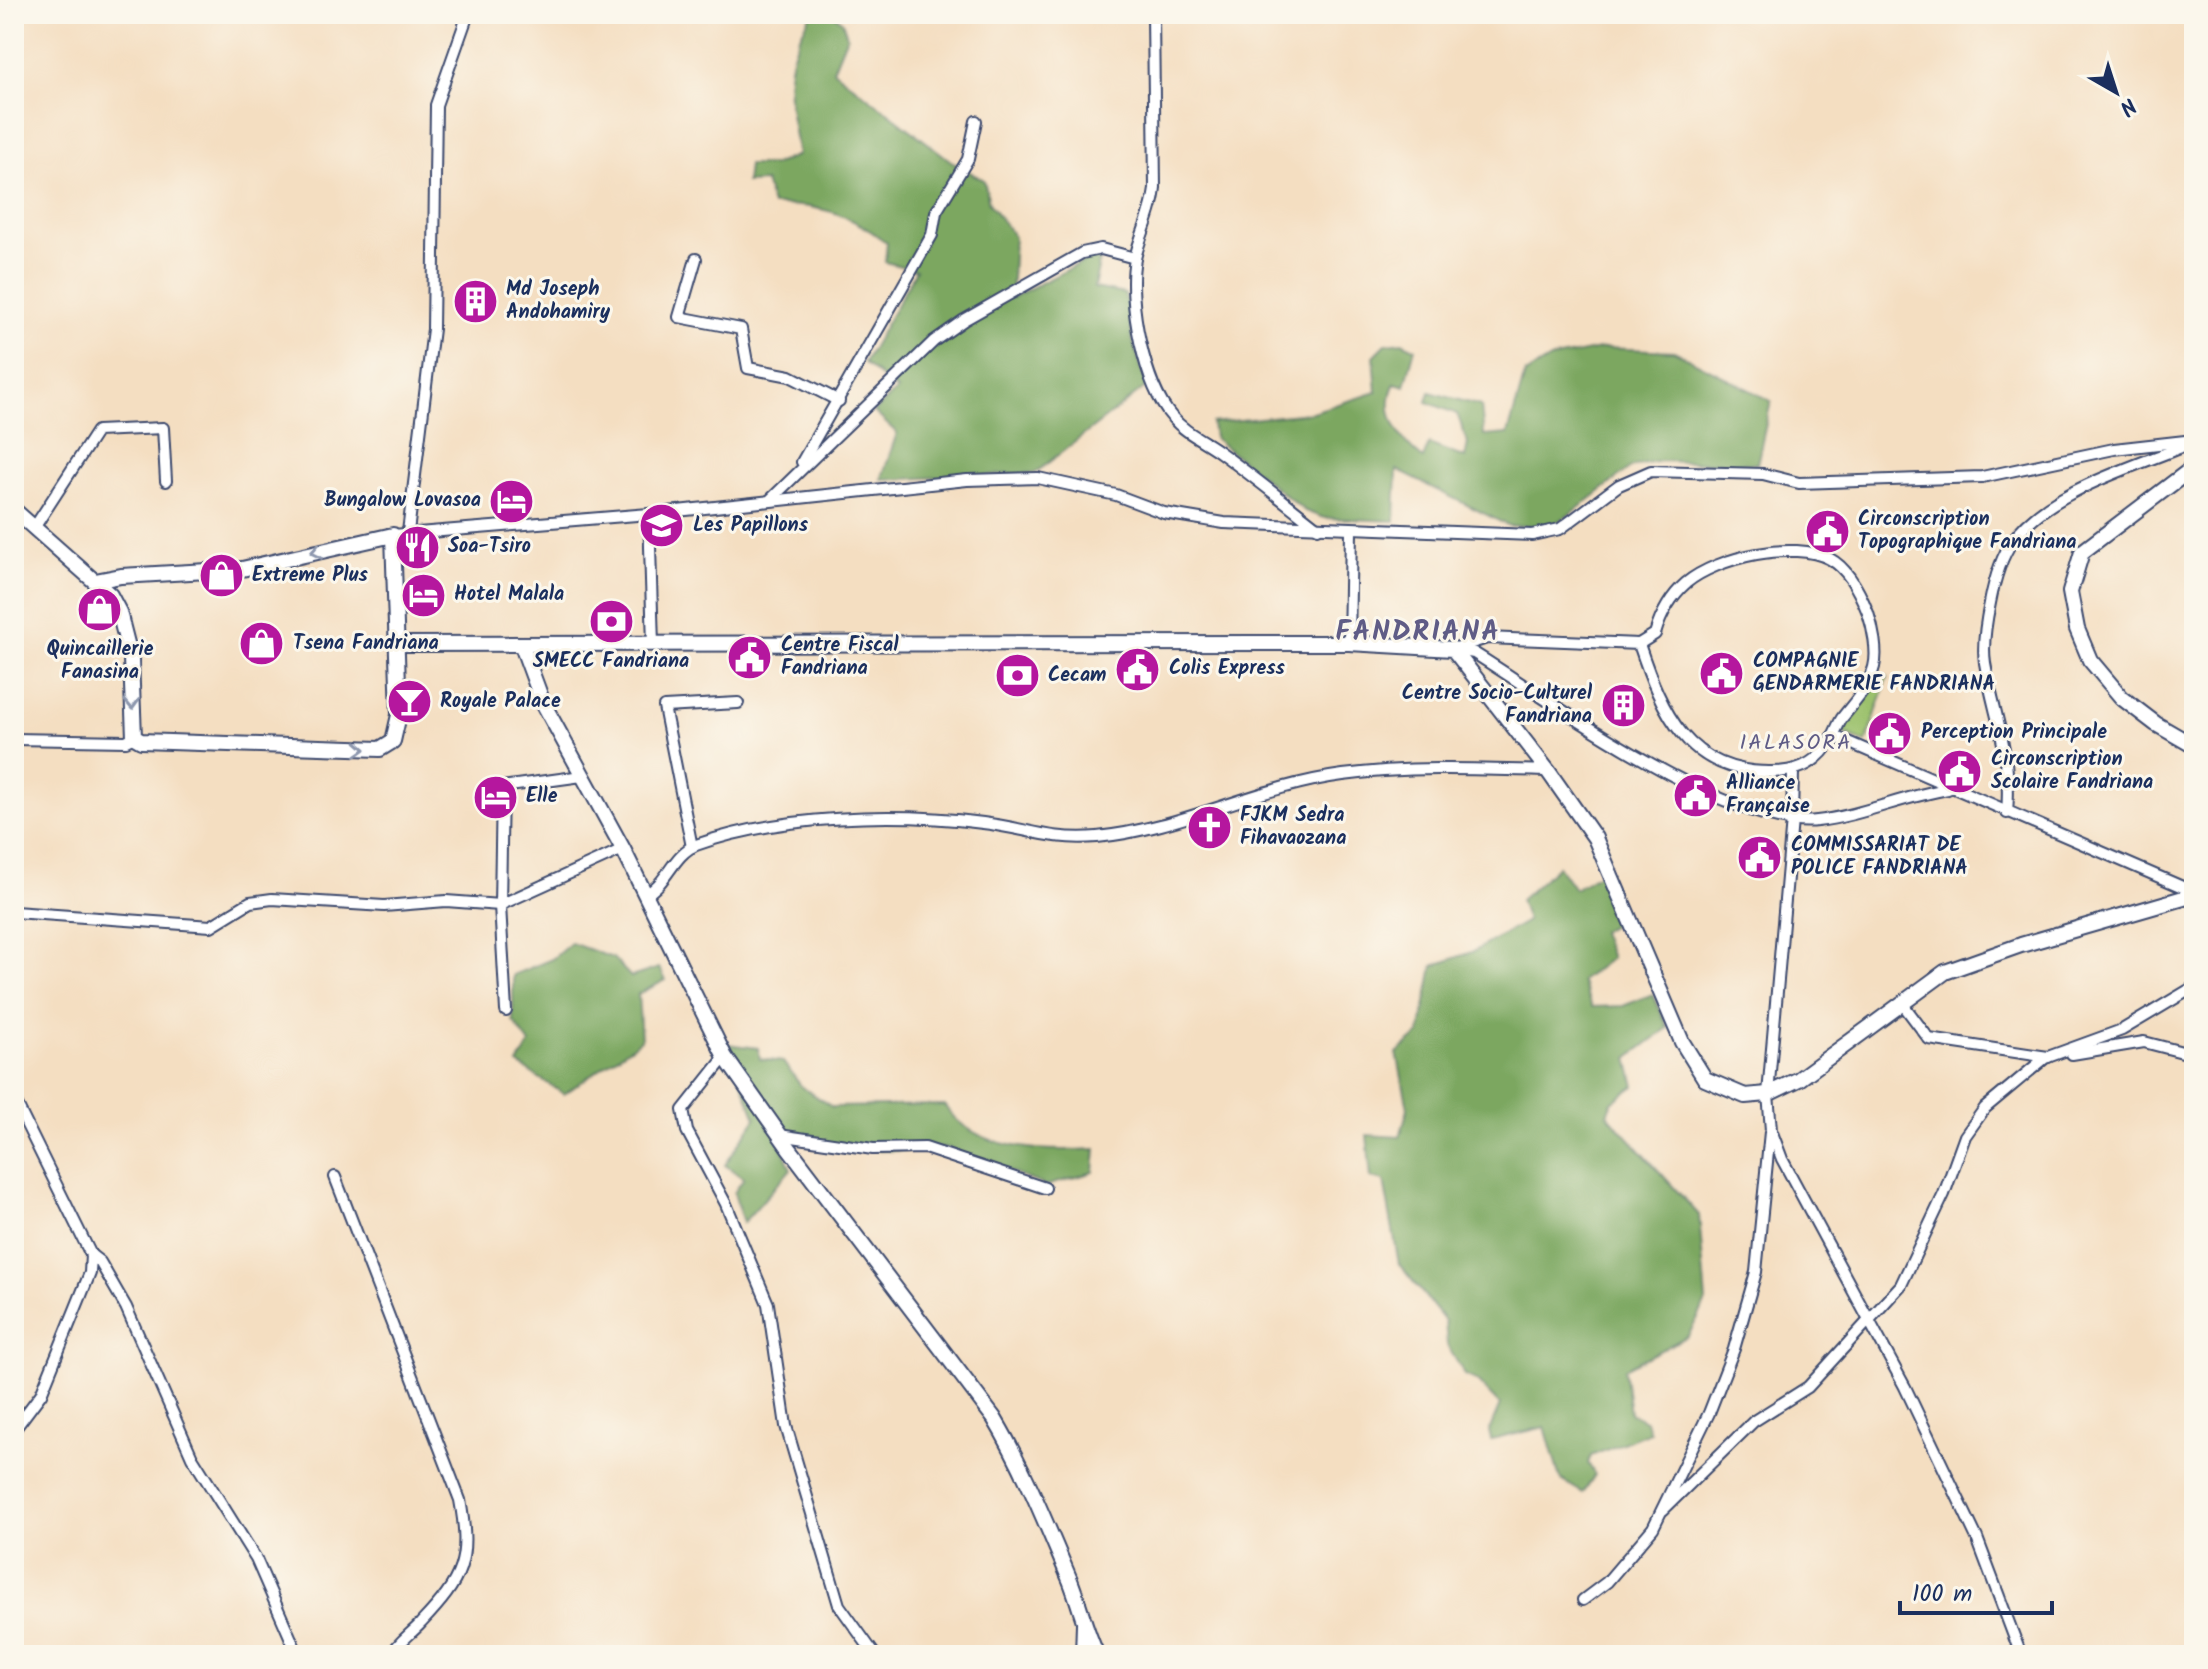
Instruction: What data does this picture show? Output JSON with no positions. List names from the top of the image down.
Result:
{
  "districts": ["FANDRIANA", "IALASORA"],
  "places": {
    "building": ["Md Joseph Andohamiry", "Centre Socio-Culturel Fandriana"],
    "hotel": ["Bungalow Lovasoa", "Hotel Malala", "Elle"],
    "school or university": ["Les Papillons"],
    "public building": [
      "Circonscription Topographique Fandriana",
      "Centre Fiscal Fandriana",
      "Colis Express",
      "COMPAGNIE GENDARMERIE FANDRIANA",
      "Perception Principale",
      "Circonscription Scolaire Fandriana",
      "Alliance Française",
      "COMMISSARIAT DE POLICE FANDRIANA"
    ],
    "restaurant": ["Soa-Tsiro"],
    "shop": ["Extreme Plus", "Quincaillerie Fanasina", "Tsena Fandriana"],
    "bank": ["SMECC Fandriana", "Cecam"],
    "bar": ["Royale Palace"],
    "church": ["FJKM Sedra Fihavaozana"]
  },
  "scale_bar": "100 m",
  "north": "bottom right"
}
